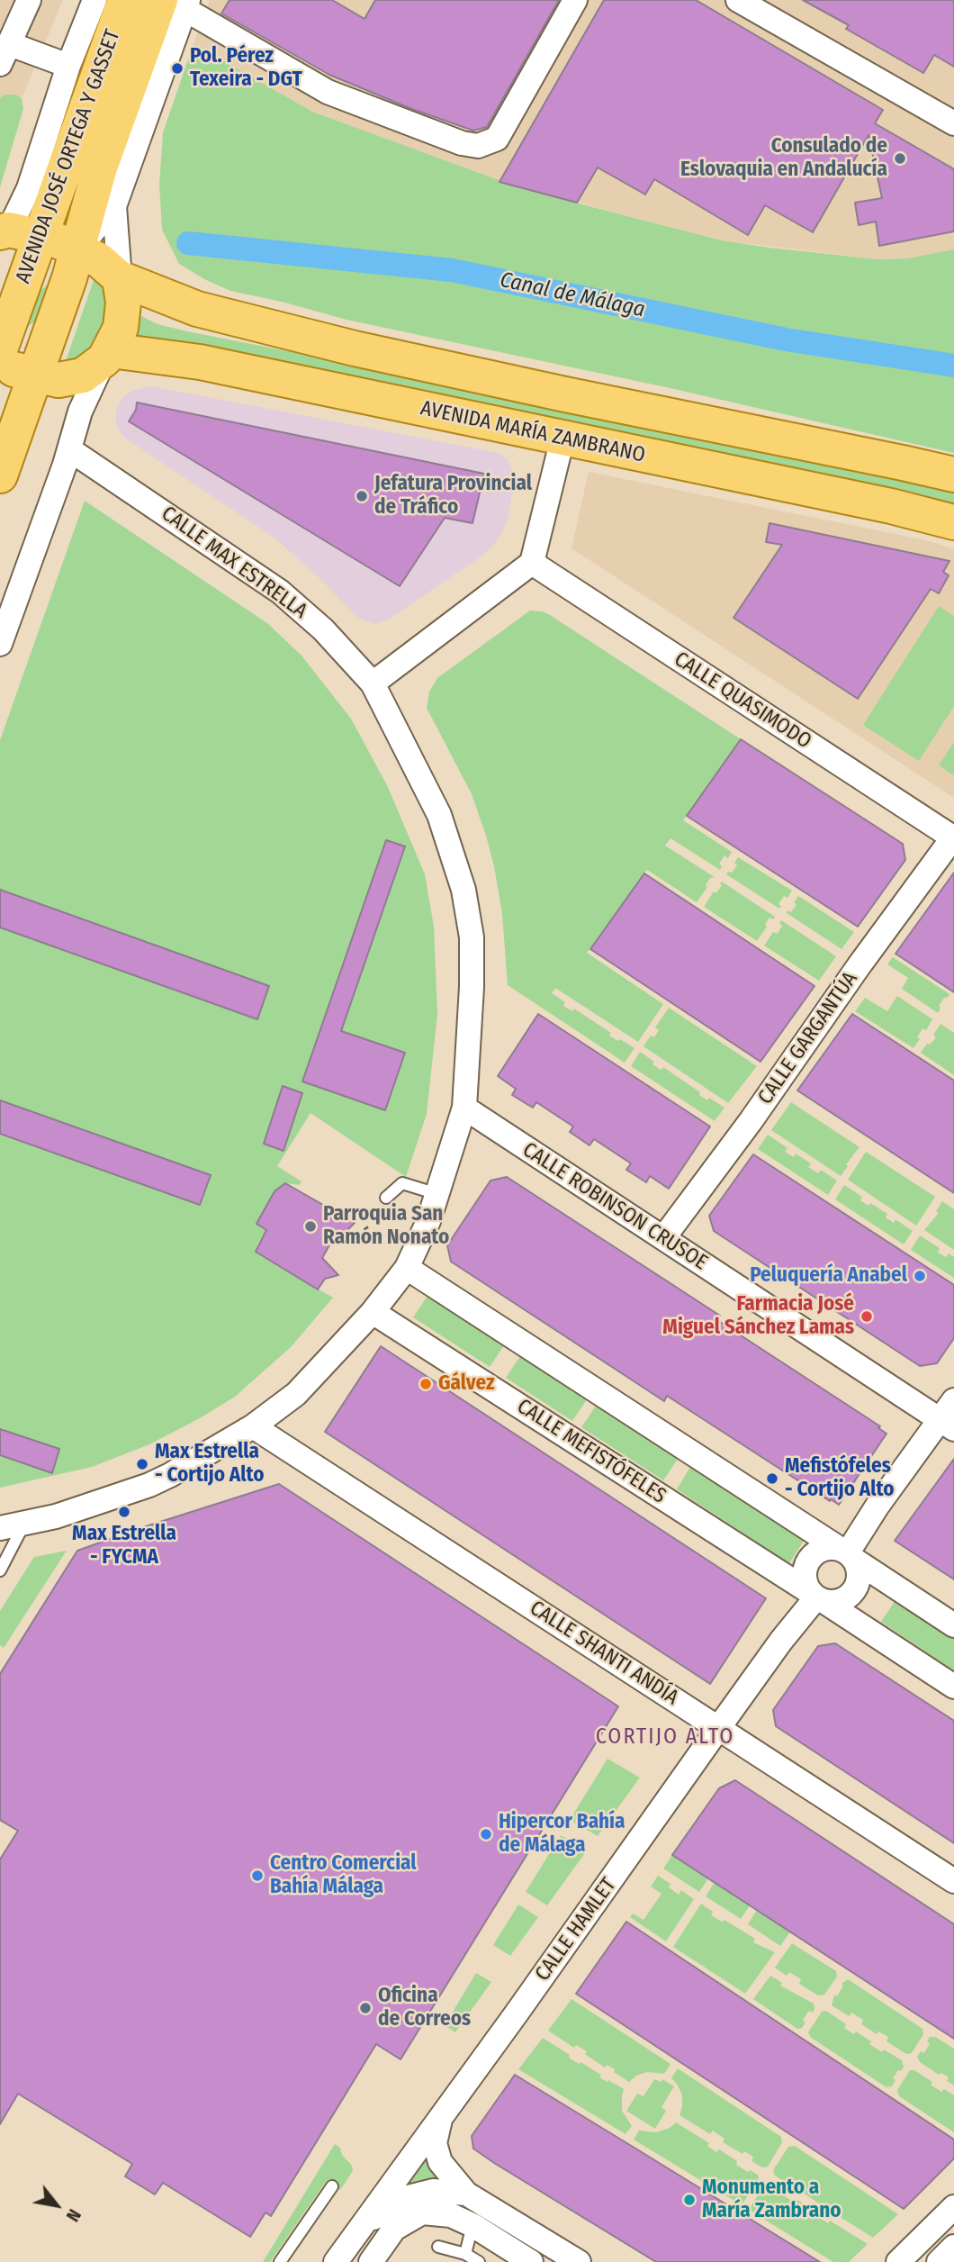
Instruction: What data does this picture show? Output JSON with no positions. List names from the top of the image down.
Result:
{
  "streets": {
    "main road": ["AVENIDA JOSÉ ORTEGA Y GASSET", "AVENIDA MARÍA ZAMBRANO"],
    "street": [
      "CALLE MAX ESTRELLA",
      "CALLE QUASIMODO",
      "CALLE GARGANTÚA",
      "CALLE ROBINSON CRUSOE",
      "CALLE MEFISTÓFELES",
      "CALLE SHANTI ANDÍA",
      "CALLE HAMLET"
    ]
  },
  "crossings": [
    ["CALLE MAX ESTRELLA", "CALLE ROBINSON CRUSOE"],
    ["CALLE MAX ESTRELLA", "CALLE MEFISTÓFELES"],
    ["CALLE MAX ESTRELLA", "CALLE SHANTI ANDÍA"],
    ["CALLE QUASIMODO", "CALLE GARGANTÚA"],
    ["CALLE GARGANTÚA", "CALLE ROBINSON CRUSOE"],
    ["CALLE MEFISTÓFELES", "CALLE HAMLET"],
    ["CALLE SHANTI ANDÍA", "CALLE HAMLET"]
  ],
  "districts": ["CORTIJO ALTO"],
  "water": ["Canal de Málaga"],
  "places": [
    "Pol. Pérez Texeira - DGT",
    "Consulado de Eslovaquia en Andalucía",
    "Jefatura Provincial de Tráfico",
    "Parroquia San Ramón Nonato",
    "Peluquería Anabel",
    "Farmacia José Miguel Sánchez Lamas",
    "Gálvez",
    "Max Estrella - Cortijo Alto",
    "Mefistófeles - Cortijo Alto",
    "Max Estrella - FYCMA",
    "Hipercor Bahía de Málaga",
    "Centro Comercial Bahía Málaga",
    "Oficina de Correos",
    "Monumento a María Zambrano"
  ],
  "north": "bottom right"
}
